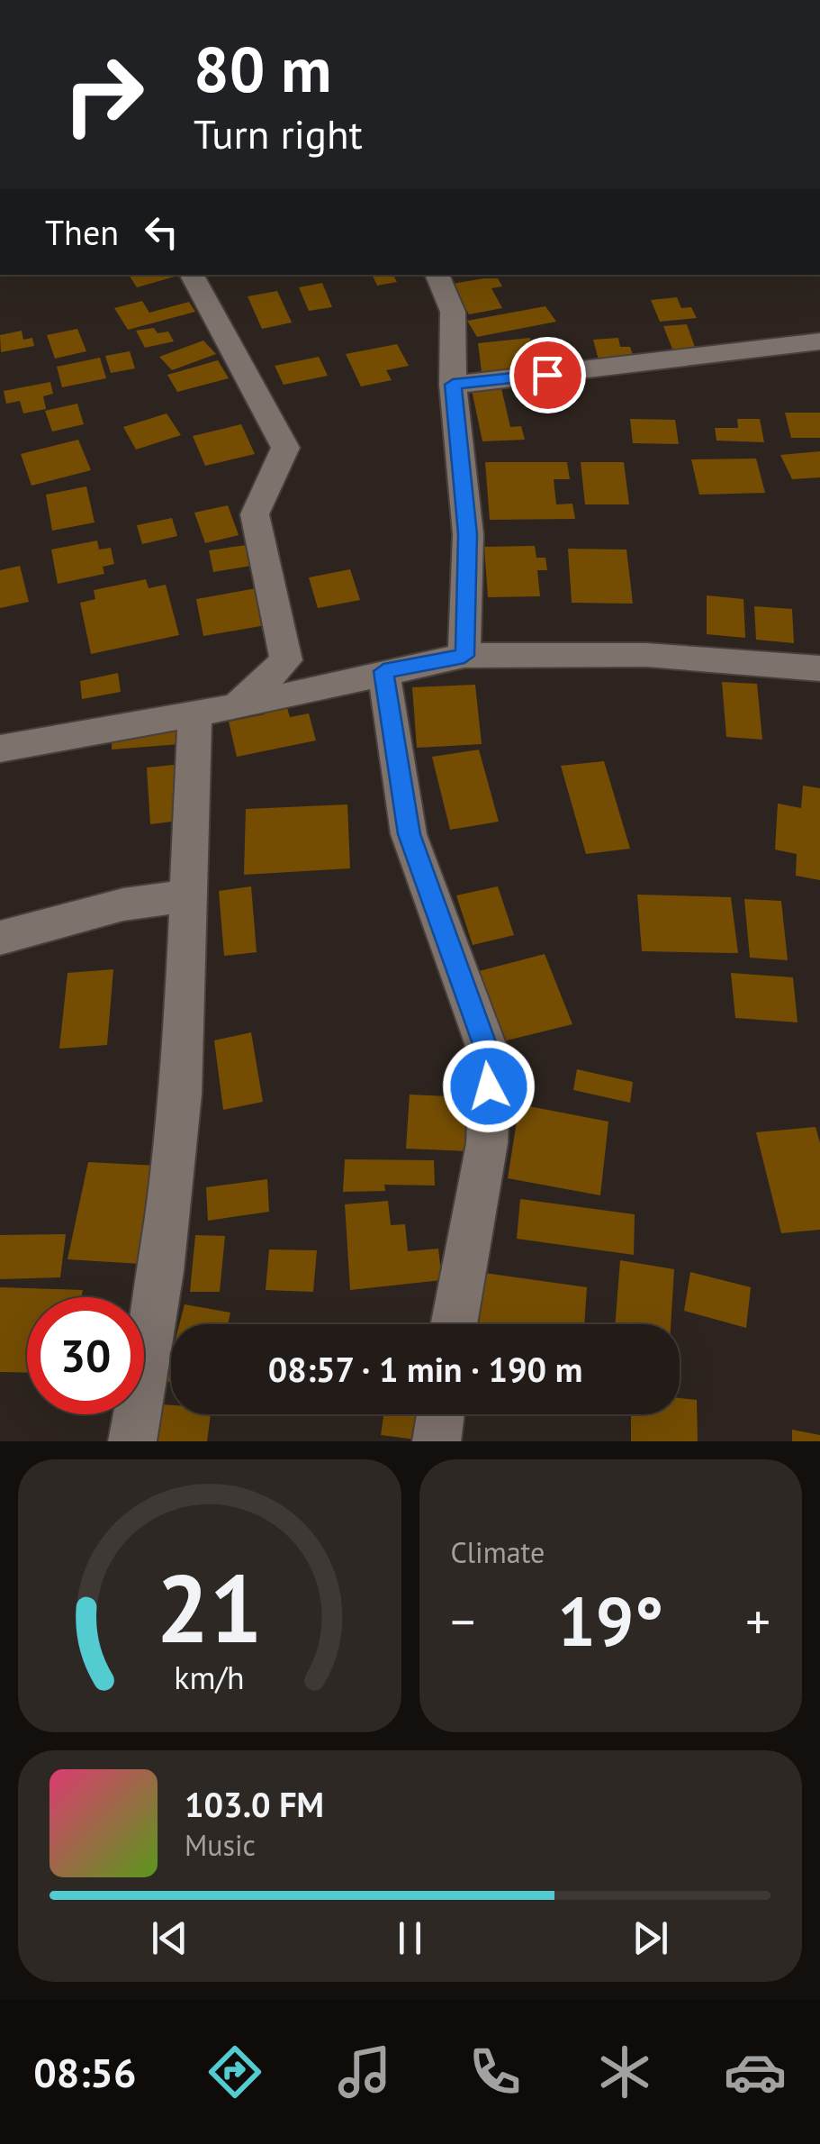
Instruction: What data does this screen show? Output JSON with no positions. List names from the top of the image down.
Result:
{
  "page": {
    "turn": ["80 m", "Turn right"],
    "then": "Then",
    "limit": "30",
    "trip": "08:57 · 1 min · 190 m",
    "tile": "Climate",
    "heat": ["−", "19°", "+"],
    "song": ["103.0 FM", "Music"],
    "tabs": "08:56",
    "gauge": ["21", "km/h"]
  }
}
